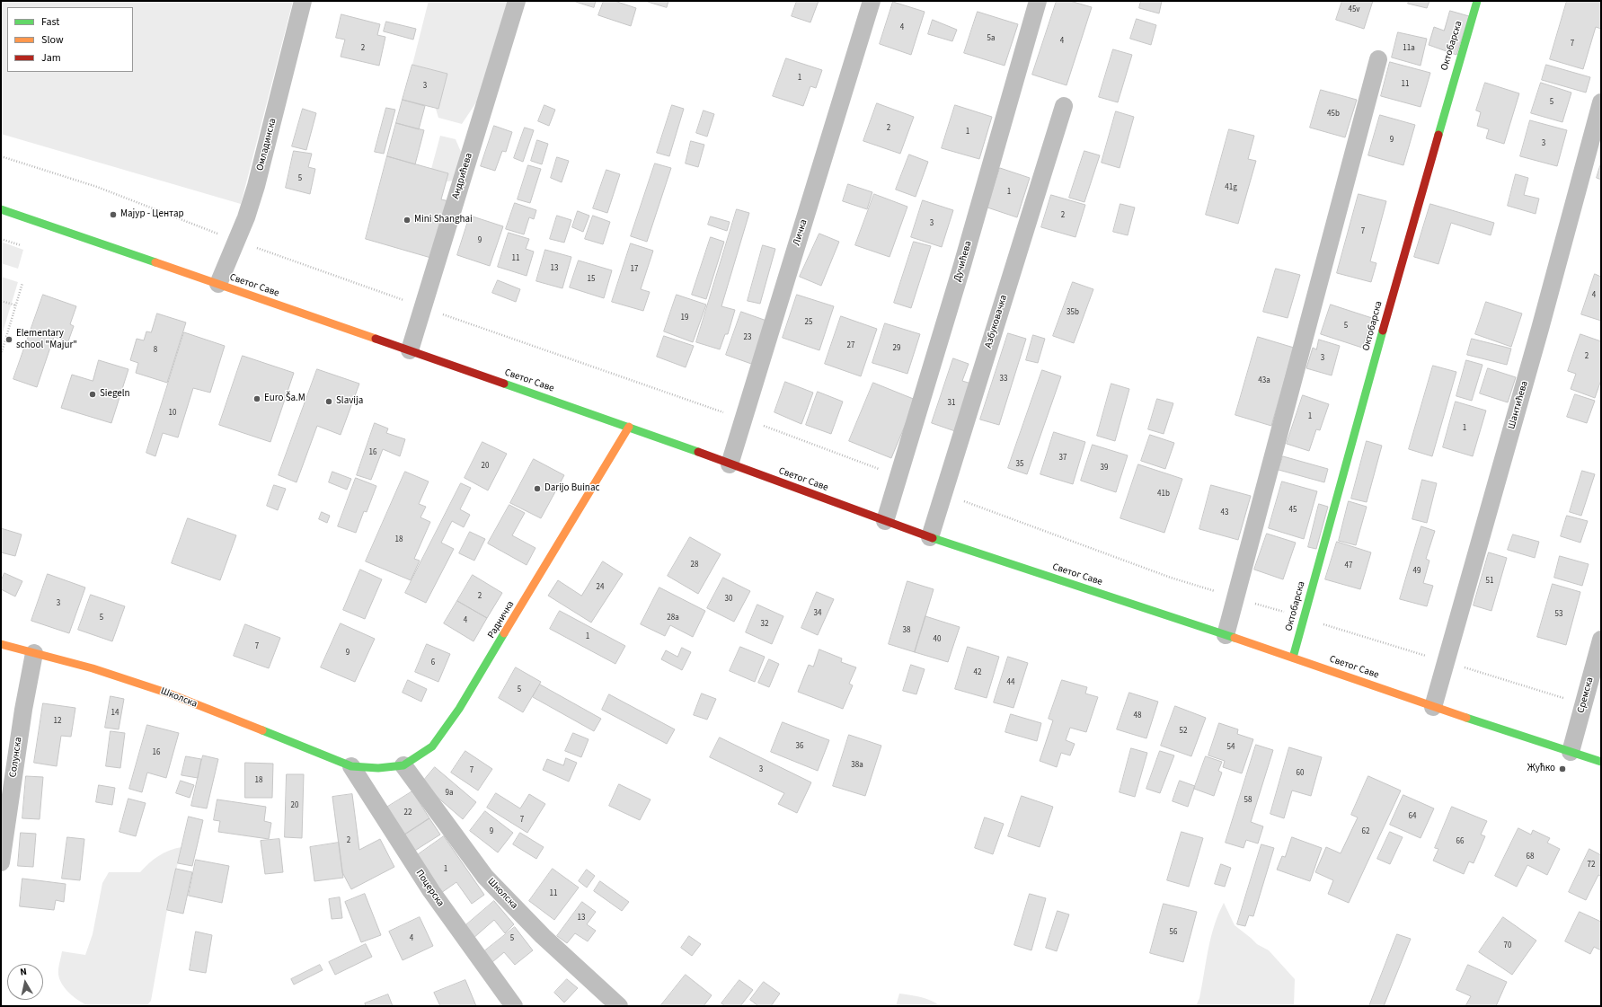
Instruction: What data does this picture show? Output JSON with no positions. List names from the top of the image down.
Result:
{
  "streets": {
    "street": [
      "Октобарска",
      "Омладинска",
      "Андрићева",
      "Личка",
      "Дучићева",
      "Светог Саве",
      "Азбуковачка",
      "Шантићева",
      "Радничка",
      "Сремска",
      "Школска",
      "Солунска",
      "Поцерска"
    ]
  },
  "crossings": [
    ["Октобарска", "Светог Саве"],
    ["Омладинска", "Светог Саве"],
    ["Андрићева", "Светог Саве"],
    ["Личка", "Светог Саве"],
    ["Дучићева", "Светог Саве"],
    ["Светог Саве", "Азбуковачка"],
    ["Светог Саве", "Шантићева"],
    ["Светог Саве", "Радничка"],
    ["Светог Саве", "Сремска"],
    ["Радничка", "Школска"],
    ["Радничка", "Поцерска"],
    ["Школска", "Солунска"],
    ["Школска", "Поцерска"]
  ],
  "places": [
    "Мајур - Центар",
    "Mini Shanghai",
    "Elementary school \"Majur\"",
    "Siegeln",
    "Euro Ša.M",
    "Slavija",
    "Darijo Buinac",
    "Жућко"
  ],
  "house_numbers": [
    "45v",
    "4",
    "5a",
    "4",
    "7",
    "2",
    "11a",
    "1",
    "11",
    "3",
    "5",
    "45b",
    "2",
    "1",
    "9",
    "3",
    "5",
    "41g",
    "1",
    "2",
    "3",
    "7",
    "9",
    "11",
    "13",
    "17",
    "15",
    "4",
    "35b",
    "19",
    "25",
    "5",
    "23",
    "27",
    "29",
    "8",
    "2",
    "3",
    "33",
    "43a",
    "31",
    "10",
    "1",
    "1",
    "16",
    "37",
    "35",
    "20",
    "39",
    "41b",
    "45",
    "43",
    "18",
    "28",
    "47",
    "49",
    "51",
    "24",
    "2",
    "30",
    "3",
    "34",
    "53",
    "5",
    "28a",
    "4",
    "32",
    "38",
    "1",
    "40",
    "7",
    "9",
    "6",
    "42",
    "44",
    "5",
    "14",
    "48",
    "12",
    "52",
    "36",
    "54",
    "16",
    "38a",
    "3",
    "7",
    "60",
    "18",
    "9a",
    "58",
    "20",
    "22",
    "64",
    "7",
    "9",
    "62",
    "2",
    "66",
    "68",
    "72",
    "1",
    "11",
    "13",
    "56",
    "4",
    "5",
    "70"
  ],
  "legend": ["Fast", "Slow", "Jam"],
  "north": "top"
}
